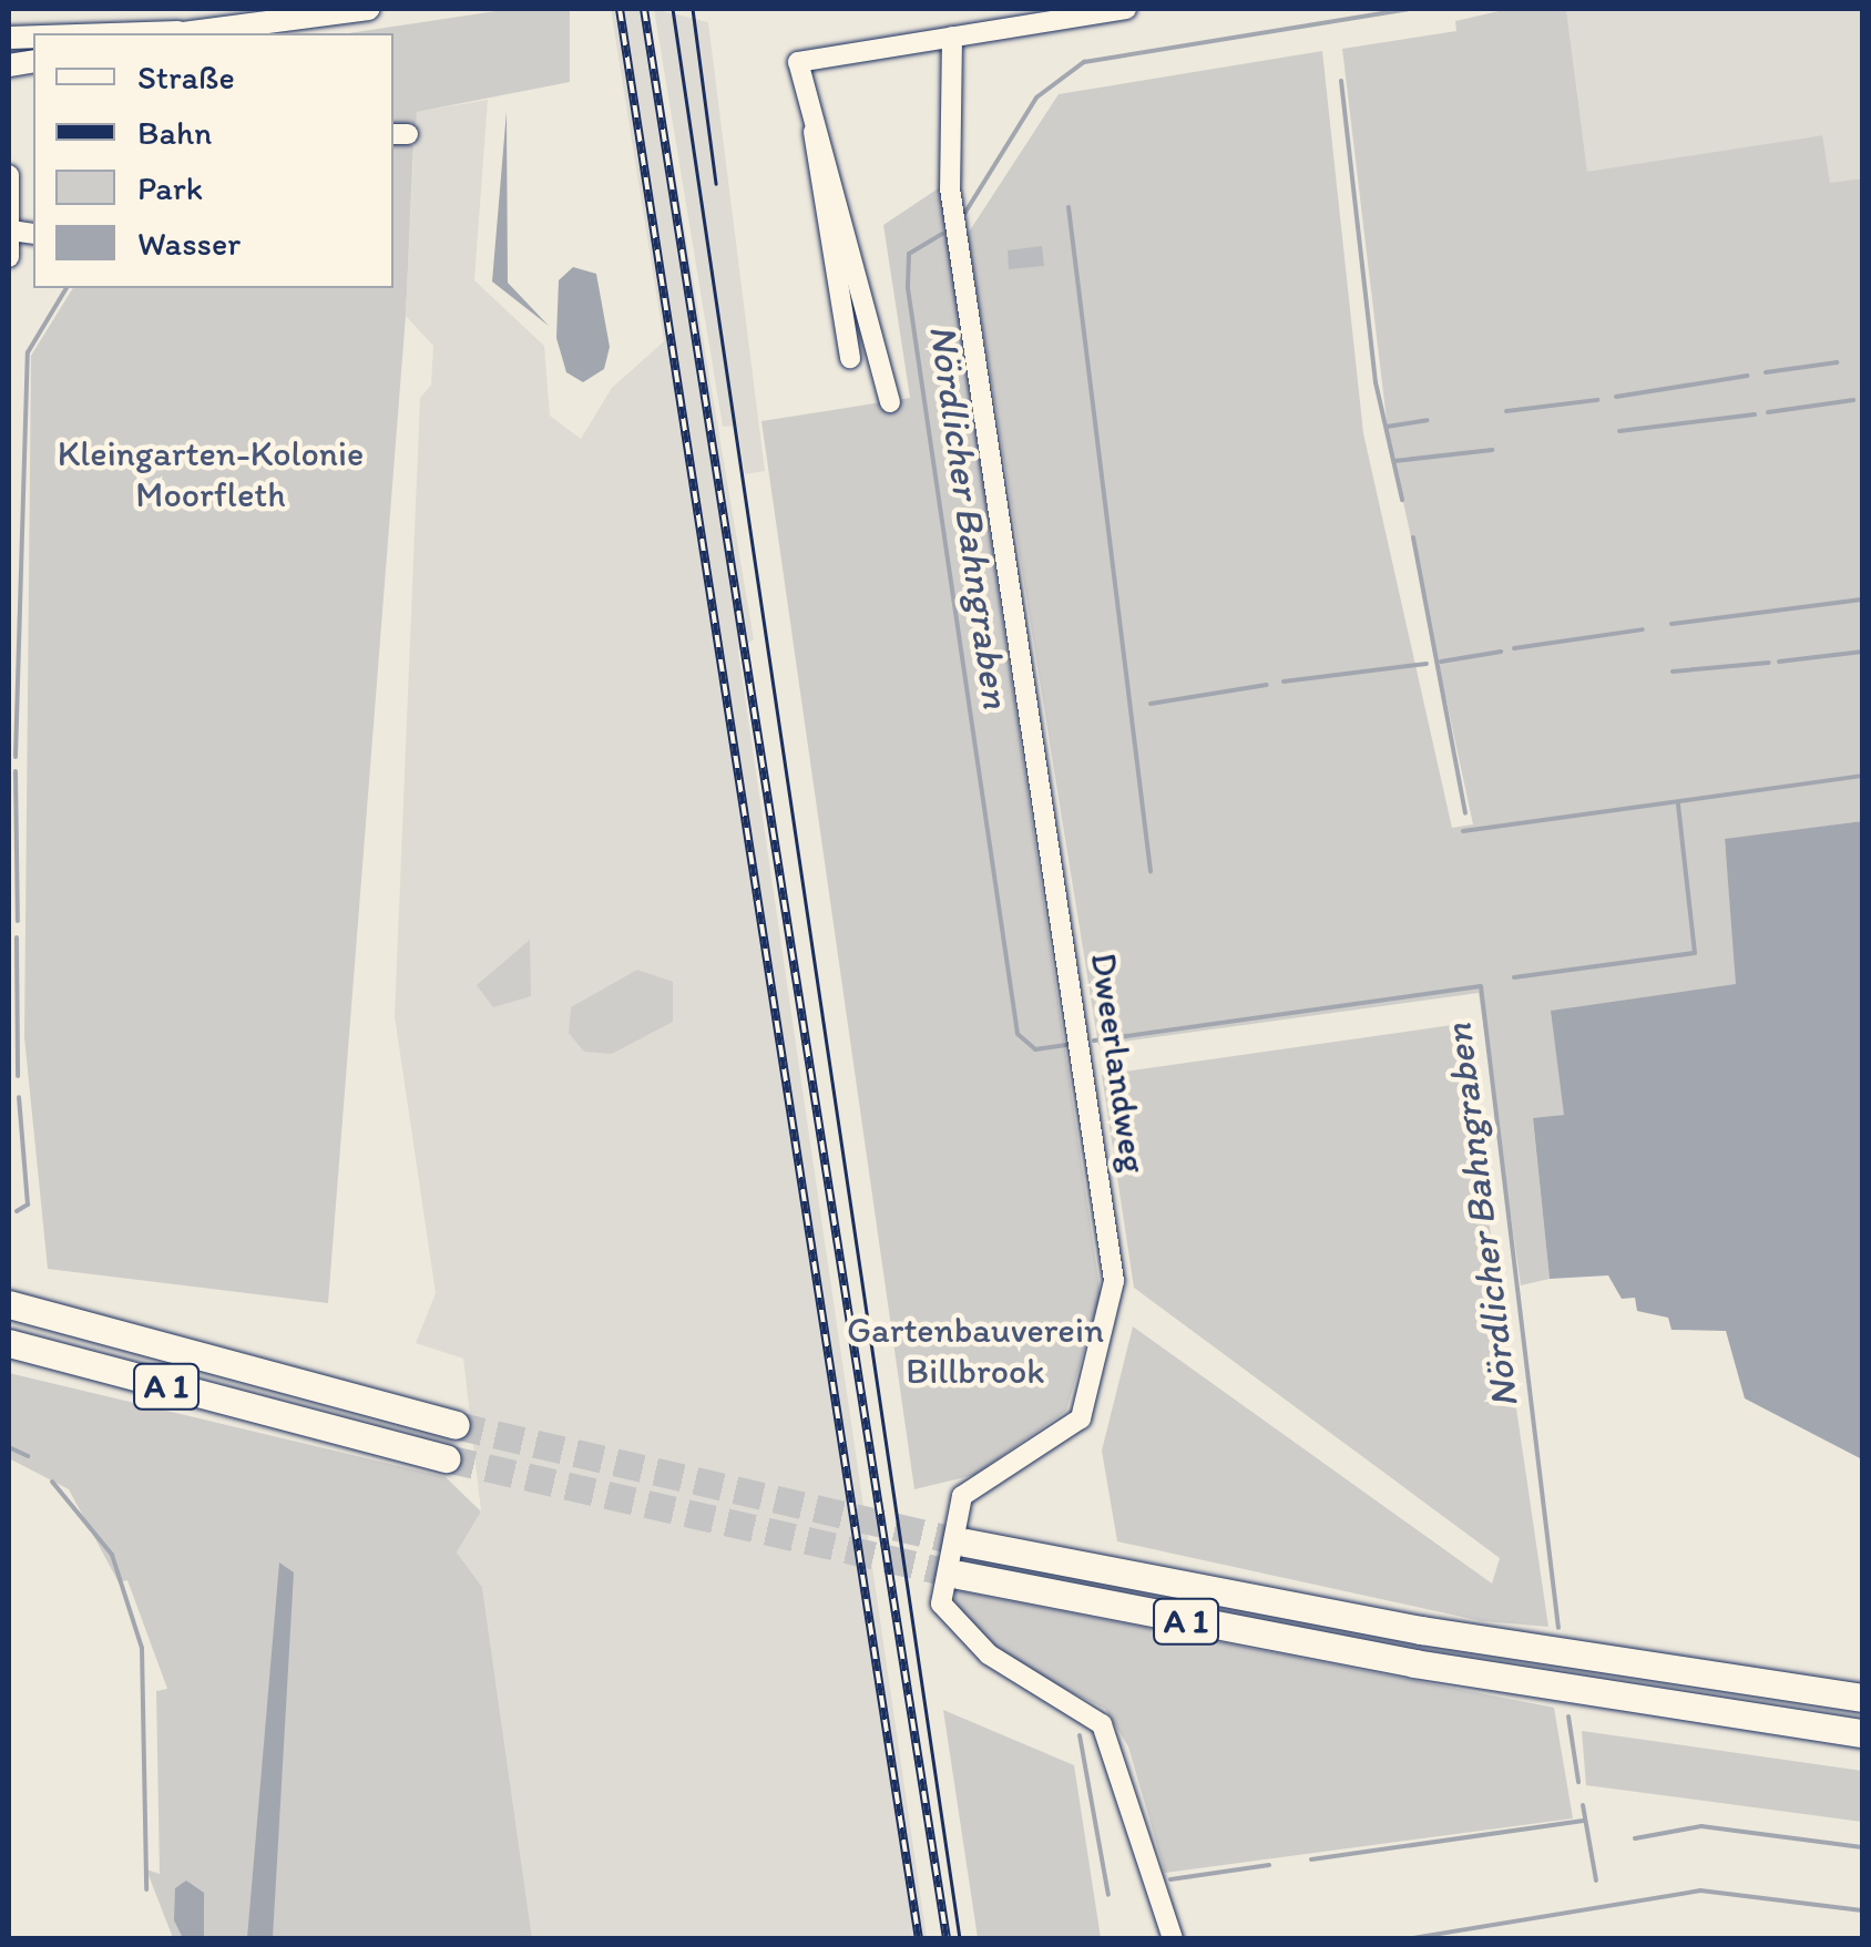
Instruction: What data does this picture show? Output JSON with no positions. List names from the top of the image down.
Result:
{
  "streets": {
    "highway": ["A 1"],
    "street": ["Dweerlandweg"]
  },
  "water": ["Nördlicher Bahngraben"],
  "parks": ["Kleingarten-Kolonie Moorfleth", "Gartenbauverein Billbrook"],
  "legend": [
    "Straße",
    "Bahn",
    "Park",
    "Wasser"
  ]
}
